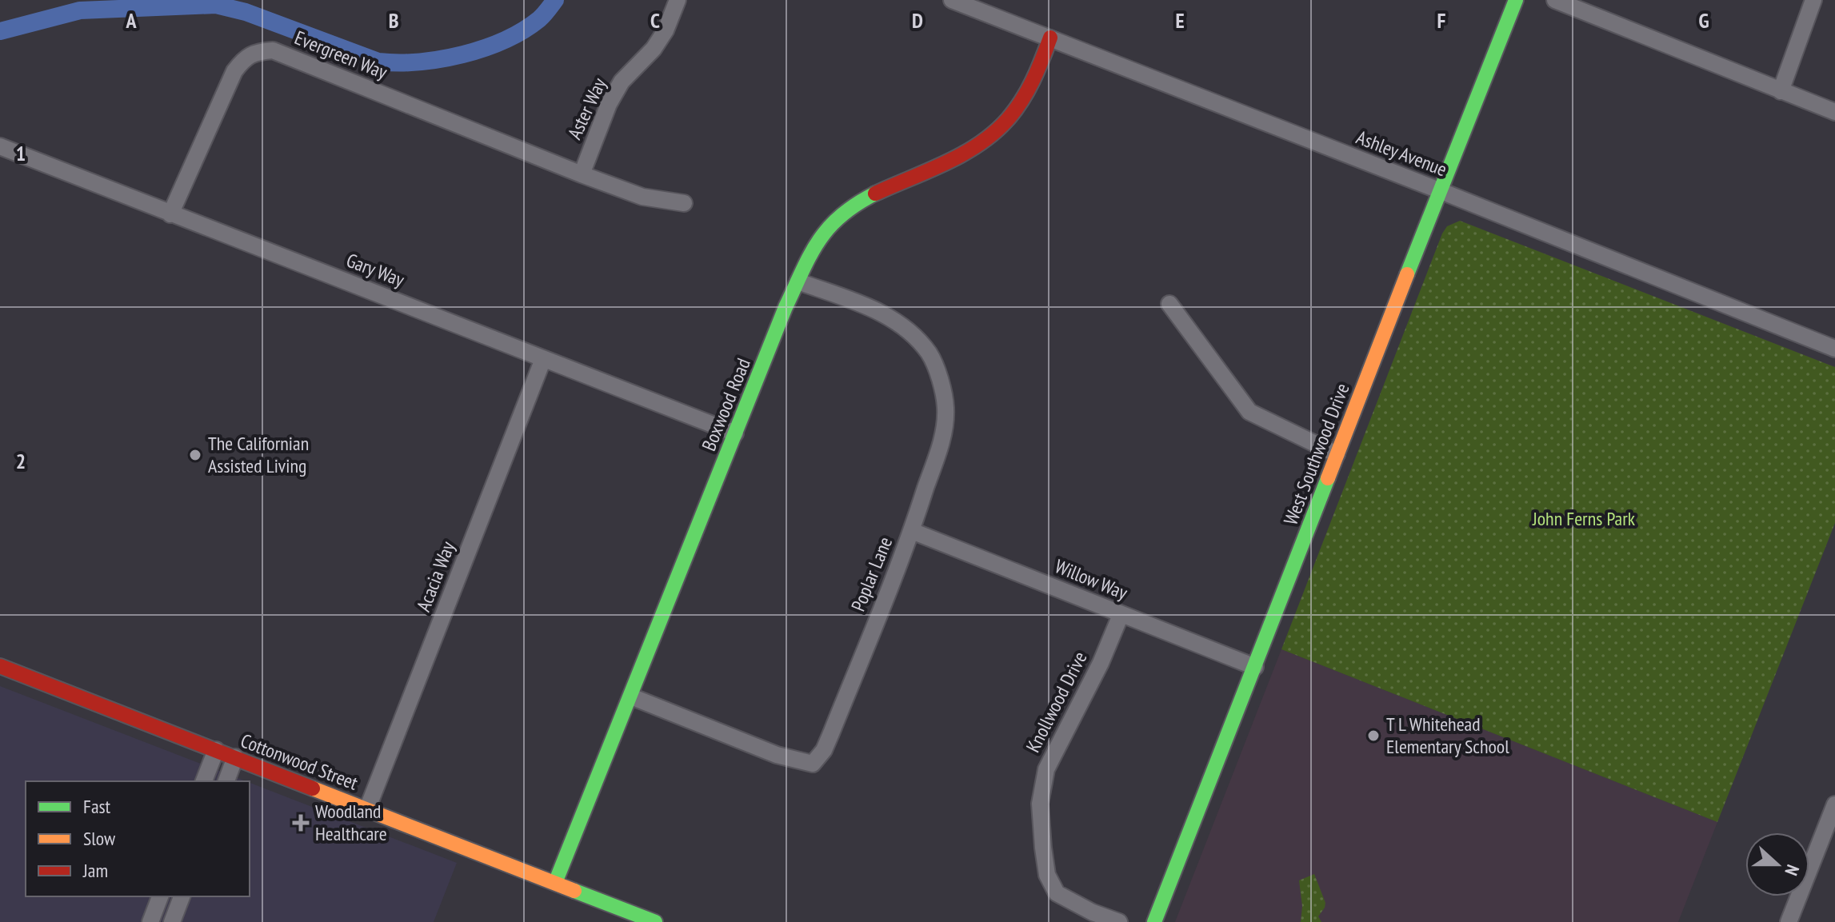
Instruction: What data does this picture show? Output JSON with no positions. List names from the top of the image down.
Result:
{
  "streets": {
    "street": [
      "Evergreen Way",
      "Aster Way",
      "Ashley Avenue",
      "Gary Way",
      "Boxwood Road",
      "West Southwood Drive",
      "Poplar Lane",
      "Acacia Way",
      "Willow Way",
      "Knollwood Drive",
      "Cottonwood Street"
    ]
  },
  "crossings": [
    ["Evergreen Way", "Aster Way"],
    ["Evergreen Way", "Gary Way"],
    ["Ashley Avenue", "Boxwood Road"],
    ["Ashley Avenue", "West Southwood Drive"],
    ["Gary Way", "Boxwood Road"],
    ["Gary Way", "Acacia Way"],
    ["Boxwood Road", "Poplar Lane"],
    ["Boxwood Road", "Cottonwood Street"],
    ["West Southwood Drive", "Willow Way"],
    ["Poplar Lane", "Willow Way"],
    ["Acacia Way", "Cottonwood Street"],
    ["Willow Way", "Knollwood Drive"]
  ],
  "parks": ["John Ferns Park"],
  "places": {
    "other": ["The Californian Assisted Living", "T L Whitehead Elementary School"],
    "health": ["Woodland Healthcare"]
  },
  "legend": ["Fast", "Slow", "Jam"],
  "north": "right",
  "grid": {
    "columns": [
      "A",
      "B",
      "C",
      "D",
      "E",
      "F",
      "G"
    ],
    "rows": ["1", "2"]
  }
}
